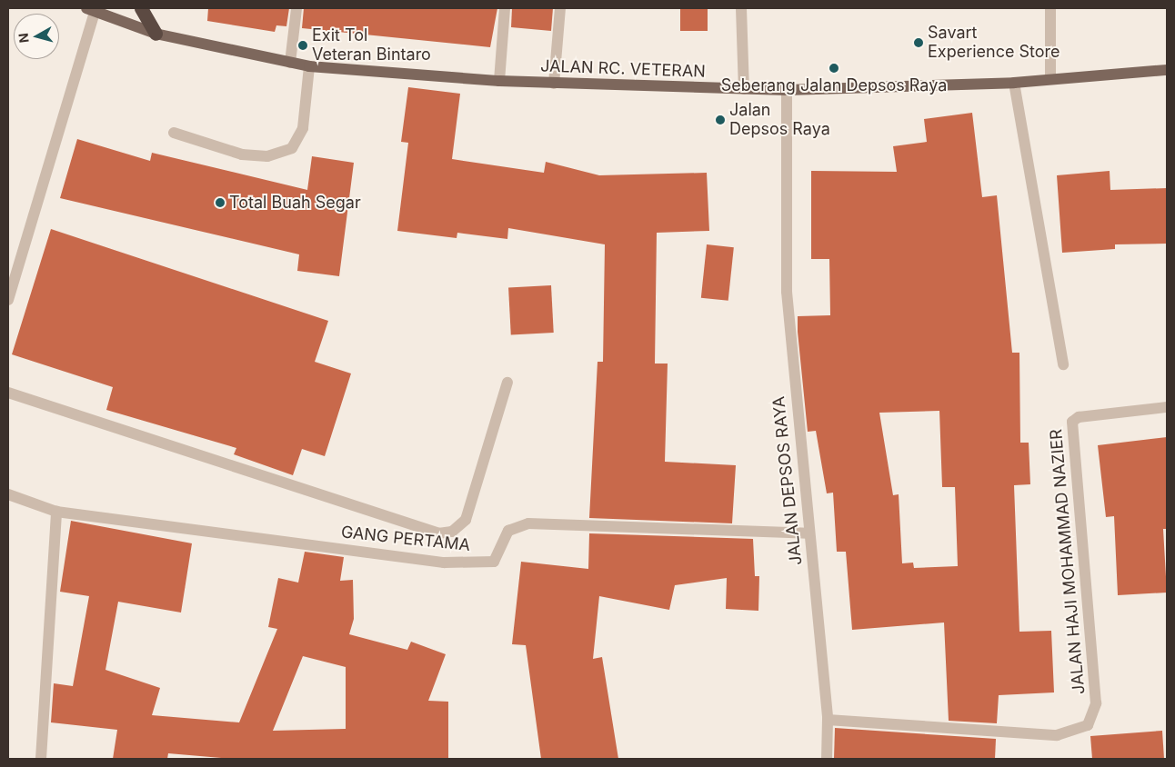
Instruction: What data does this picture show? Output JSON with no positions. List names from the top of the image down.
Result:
{
  "streets": {
    "main road": ["JALAN RC. VETERAN"],
    "street": ["JALAN DEPSOS RAYA", "GANG PERTAMA", "JALAN HAJI MOHAMMAD NAZIER"]
  },
  "crossings": [
    ["JALAN RC. VETERAN", "JALAN DEPSOS RAYA"],
    ["JALAN DEPSOS RAYA", "GANG PERTAMA"],
    ["JALAN DEPSOS RAYA", "JALAN HAJI MOHAMMAD NAZIER"]
  ],
  "places": [
    "Savart Experience Store",
    "Exit Tol Veteran Bintaro",
    "Seberang Jalan Depsos Raya",
    "Jalan Depsos Raya",
    "Total Buah Segar"
  ],
  "north": "left"
}
